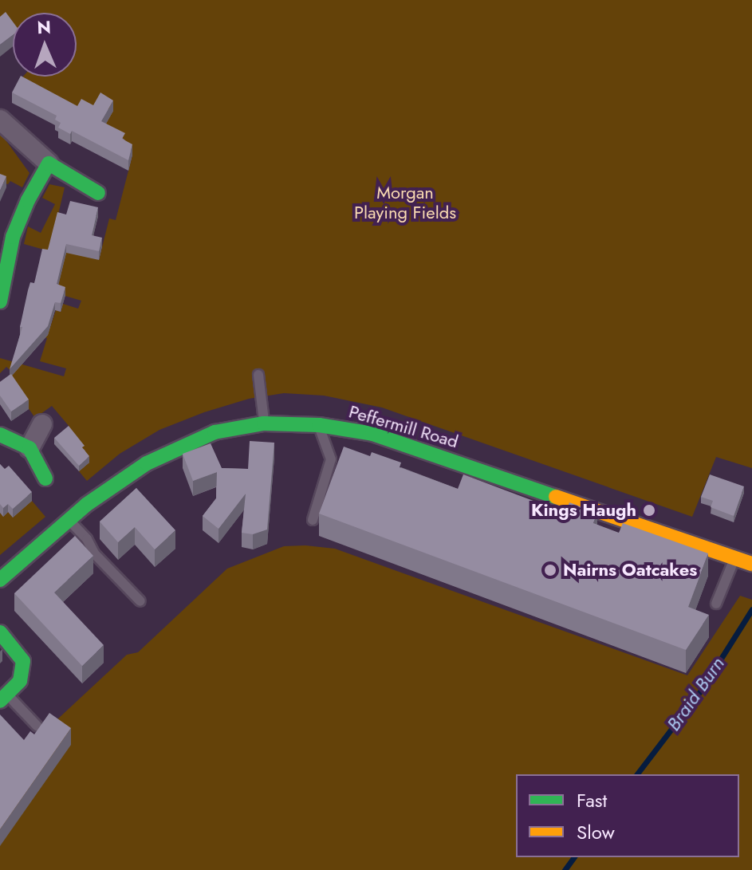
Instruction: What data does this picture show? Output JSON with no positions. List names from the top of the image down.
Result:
{
  "streets": {
    "main road": ["Peffermill Road"]
  },
  "water": ["Braid Burn"],
  "parks": ["Morgan Playing Fields"],
  "places": ["Kings Haugh", "Nairns Oatcakes"],
  "legend": ["Fast", "Slow"],
  "north": "top"
}
